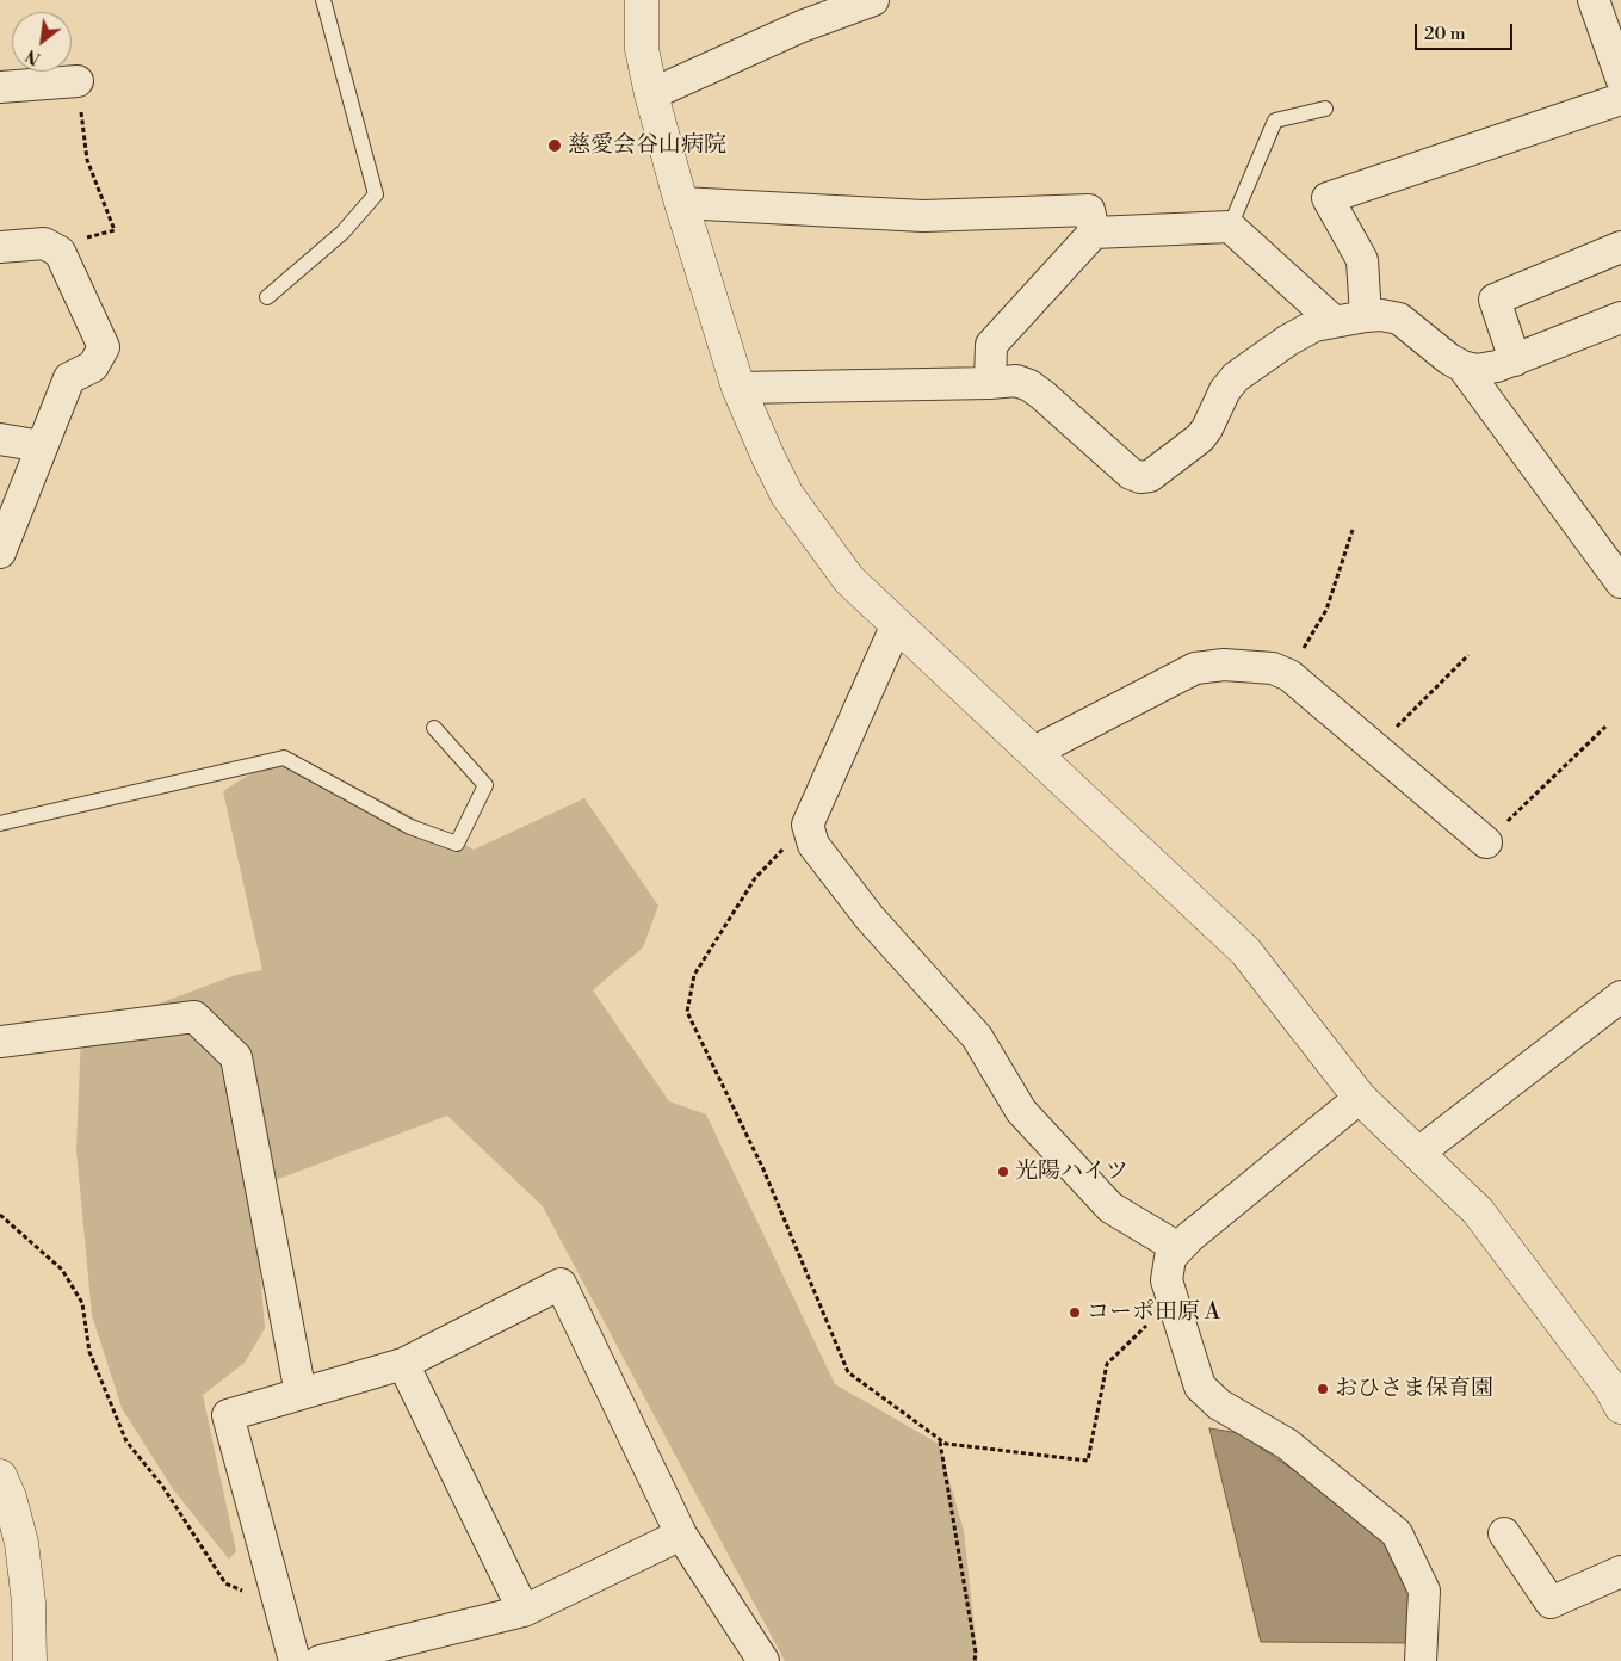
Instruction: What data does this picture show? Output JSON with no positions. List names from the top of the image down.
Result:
{
  "places": [
    "慈愛会谷山病院",
    "光陽ハイツ",
    "コーポ田原 A",
    "おひさま保育園"
  ],
  "scale_bar": "20 m",
  "north": "bottom left"
}
